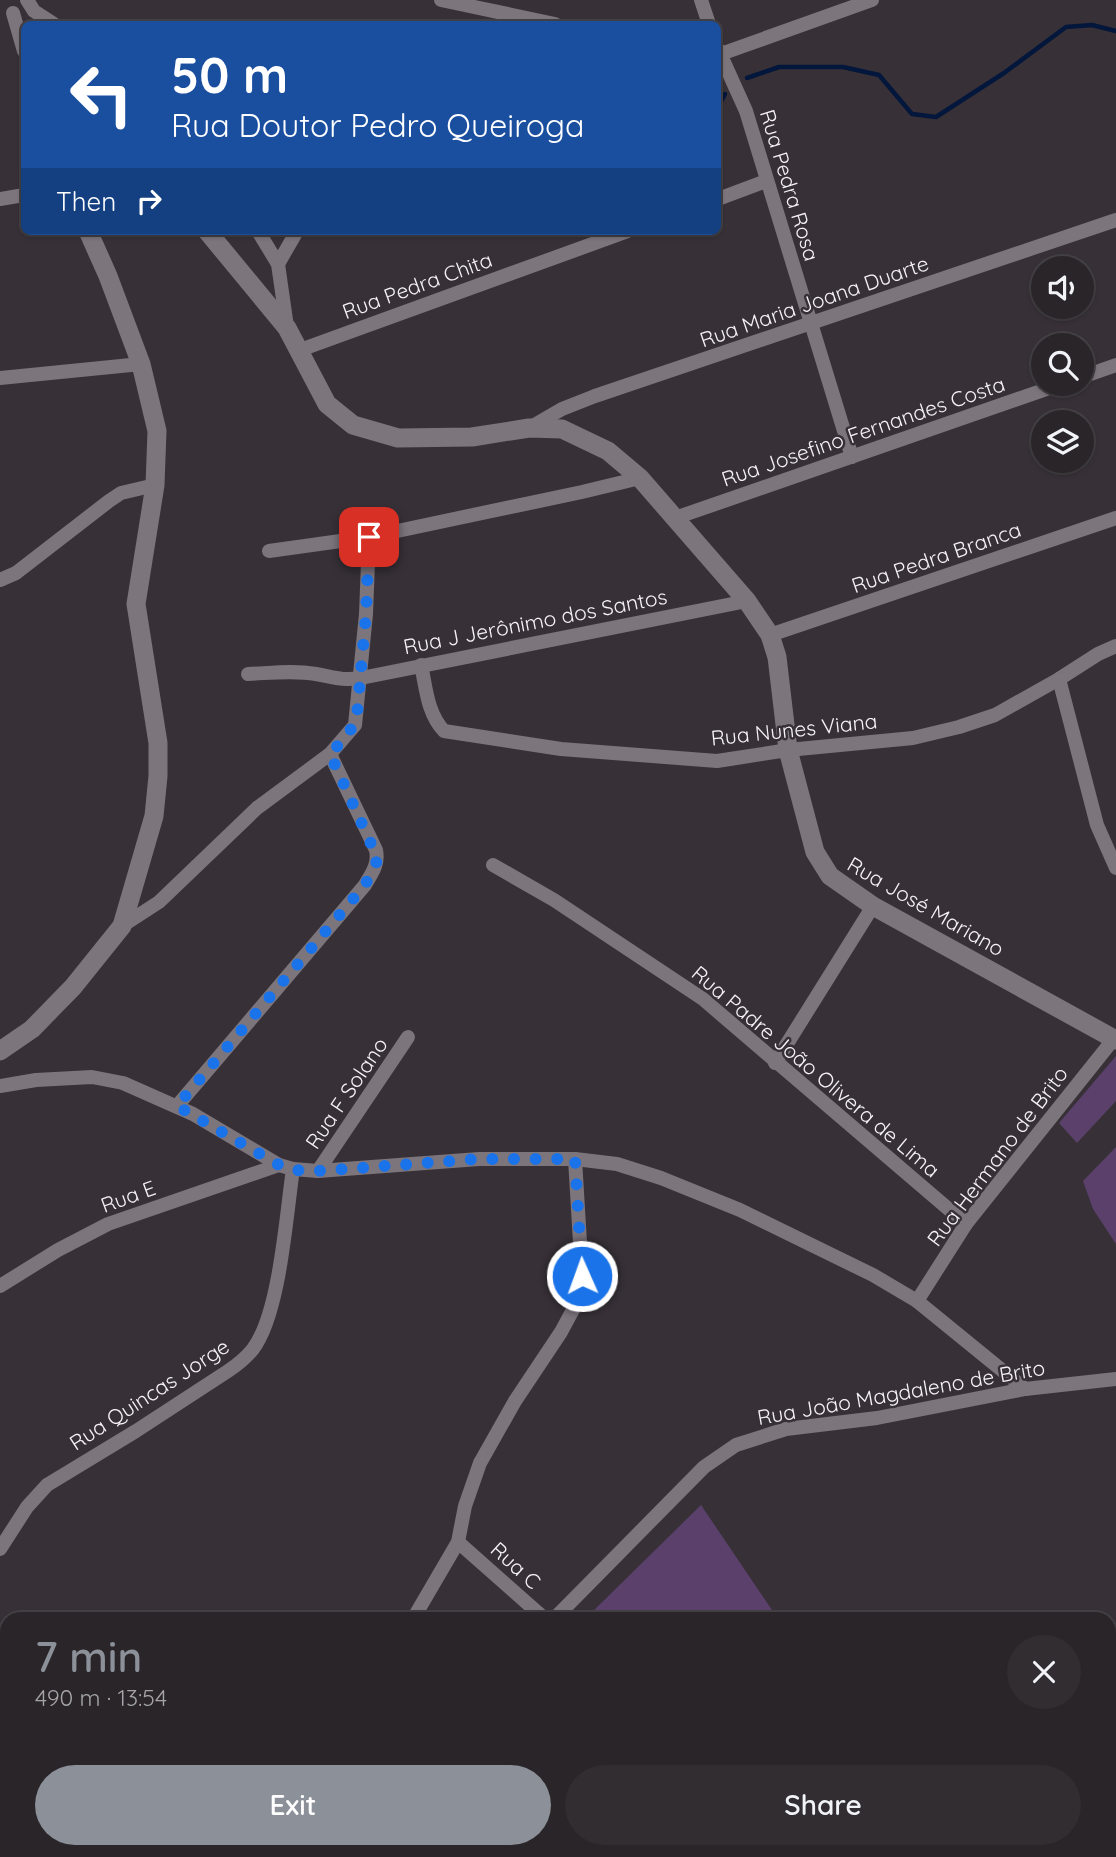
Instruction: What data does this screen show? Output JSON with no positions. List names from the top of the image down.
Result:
{
  "streets": {
    "street": [
      "Rua Pedra Rosa",
      "Rua Pedra Chita",
      "Rua Maria Joana Duarte",
      "Rua Josefino Fernandes Costa",
      "Rua Pedra Branca",
      "Rua J Jerônimo dos Santos",
      "Rua Nunes Viana",
      "Rua José Mariano",
      "Rua Padre João Olivera de Lima",
      "Rua F Solano",
      "Rua Hermano de Brito",
      "Rua E",
      "Rua João Magdaleno de Brito",
      "Rua Quincas Jorge",
      "Rua C"
    ]
  },
  "crossings": [
    ["Rua Pedra Rosa", "Rua Maria Joana Duarte"],
    ["Rua Pedra Rosa", "Rua Josefino Fernandes Costa"],
    ["Rua Pedra Chita", "Rua José Mariano"],
    ["Rua Maria Joana Duarte", "Rua José Mariano"],
    ["Rua Josefino Fernandes Costa", "Rua José Mariano"],
    ["Rua Pedra Branca", "Rua José Mariano"],
    ["Rua J Jerônimo dos Santos", "Rua Nunes Viana"],
    ["Rua J Jerônimo dos Santos", "Rua José Mariano"],
    ["Rua Nunes Viana", "Rua José Mariano"],
    ["Rua José Mariano", "Rua Hermano de Brito"],
    ["Rua Padre João Olivera de Lima", "Rua Hermano de Brito"],
    ["Rua E", "Rua Quincas Jorge"]
  ],
  "page": {
    "turn": ["50 m", "Rua Doutor Pedro Queiroga"],
    "then": "Then",
    "heading": ["7 min", "490 m · 13:54"],
    "buttons": ["Exit", "Share"]
  }
}
